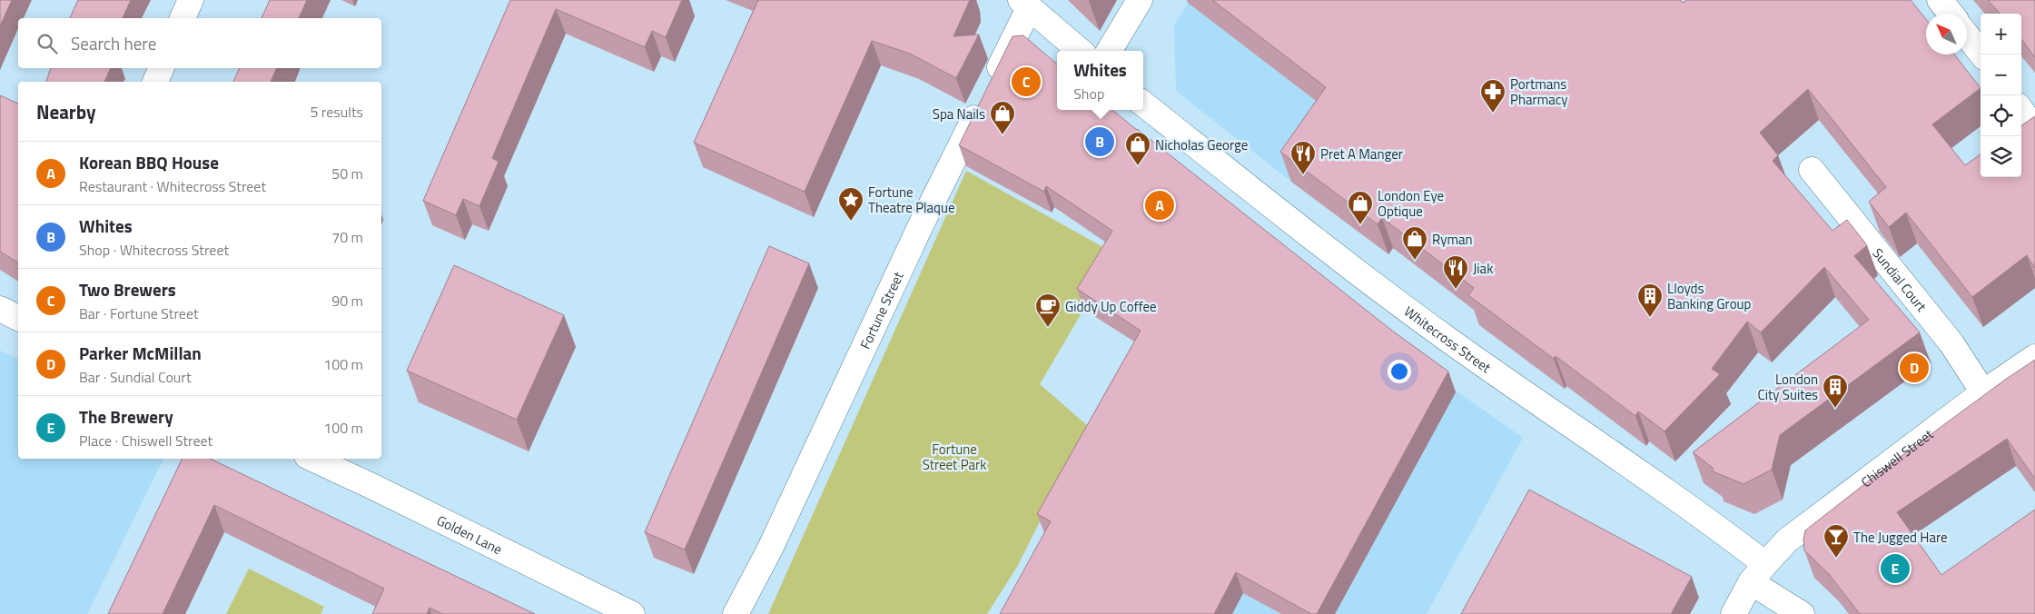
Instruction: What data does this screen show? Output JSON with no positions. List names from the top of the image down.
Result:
{
  "streets": {
    "street": [
      "Sundial Court",
      "Fortune Street",
      "Whitecross Street",
      "Chiswell Street",
      "Golden Lane"
    ]
  },
  "crossings": [
    ["Sundial Court", "Chiswell Street"],
    ["Whitecross Street", "Chiswell Street"]
  ],
  "parks": ["Fortune Street Park"],
  "places": {
    "pharmacy": ["Portmans Pharmacy"],
    "shop": [
      "Spa Nails",
      "Nicholas George",
      "London Eye Optique",
      "Ryman"
    ],
    "restaurant": ["Pret A Manger", "Jiak"],
    "place": ["Fortune Theatre Plaque"],
    "building": ["Lloyds Banking Group", "London City Suites"],
    "cafe": ["Giddy Up Coffee"],
    "bar": ["The Jugged Hare"]
  },
  "north": "top left",
  "page": {
    "map_buttons": ["+", "−"],
    "search": "Search here",
    "popup": ["Whites", "Shop"],
    "pins": [
      "C",
      "B",
      "A",
      "D",
      "E"
    ],
    "heading": ["Nearby", "5 results"],
    "list": [
      {
        "mark": "A",
        "name": "Korean BBQ House",
        "note": "Restaurant · Whitecross Street",
        "value": "50 m"
      },
      {
        "mark": "B",
        "name": "Whites",
        "note": "Shop · Whitecross Street",
        "value": "70 m"
      },
      {
        "mark": "C",
        "name": "Two Brewers",
        "note": "Bar · Fortune Street",
        "value": "90 m"
      },
      {
        "mark": "D",
        "name": "Parker McMillan",
        "note": "Bar · Sundial Court",
        "value": "100 m"
      },
      {
        "mark": "E",
        "name": "The Brewery",
        "note": "Place · Chiswell Street",
        "value": "100 m"
      }
    ]
  }
}
